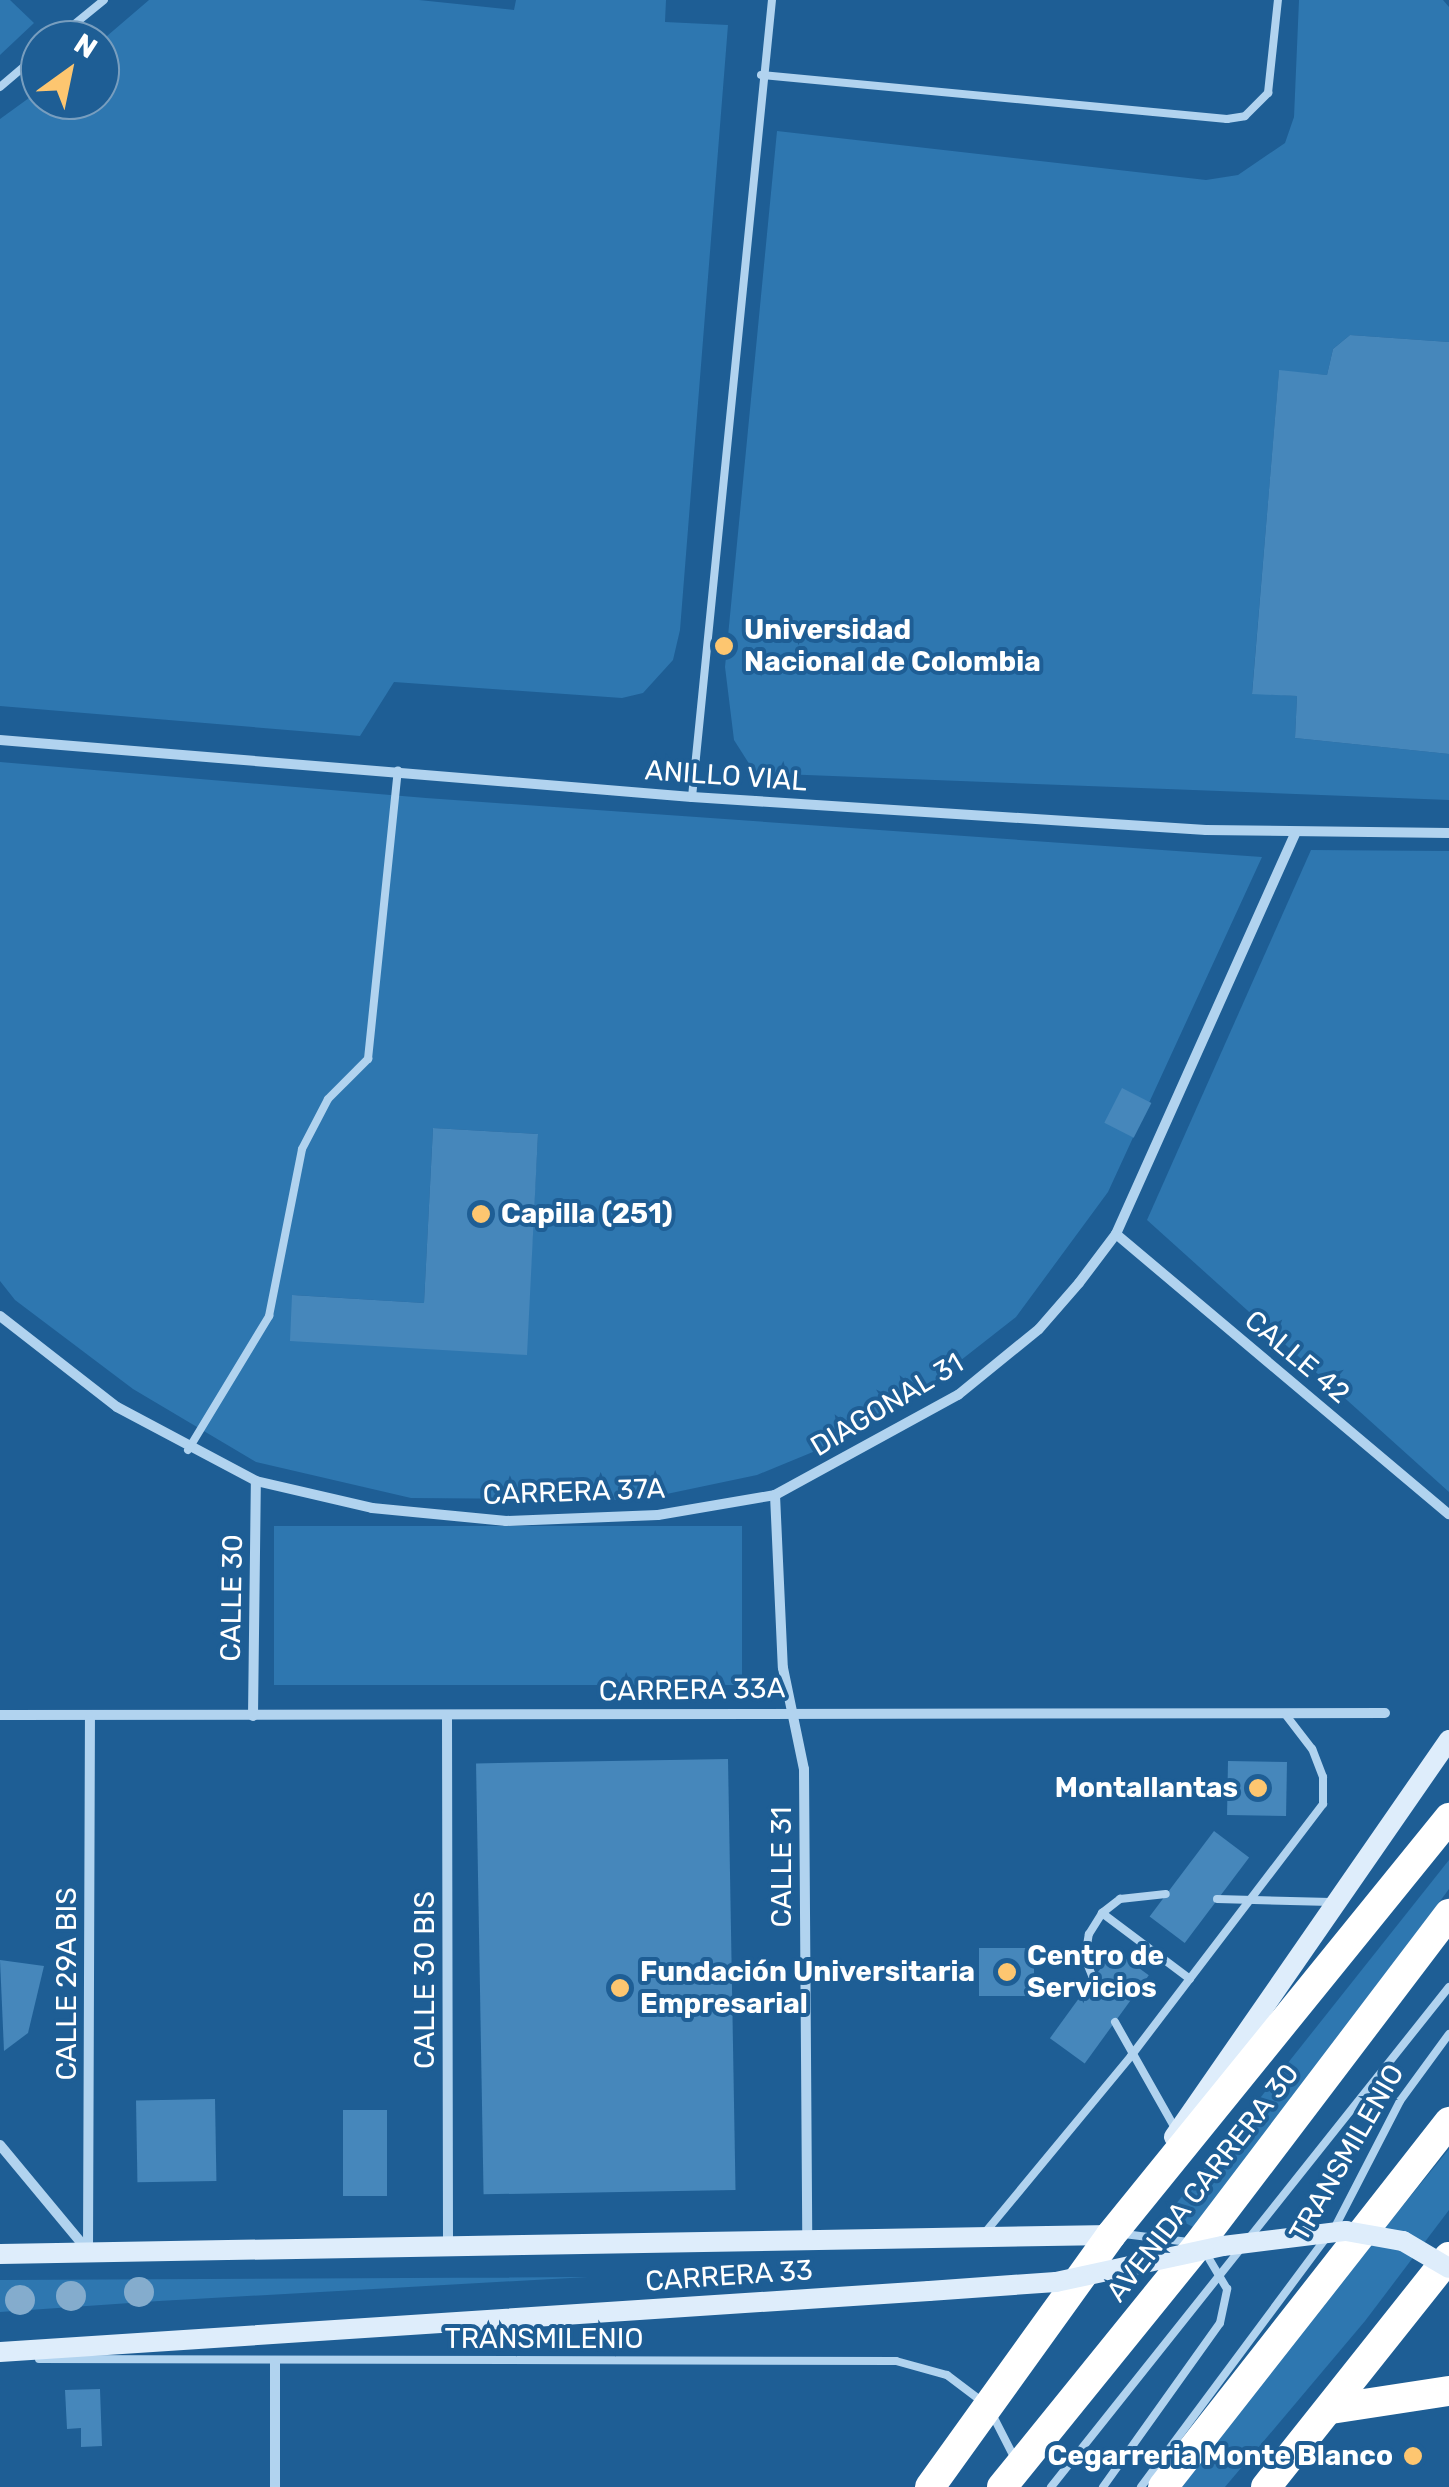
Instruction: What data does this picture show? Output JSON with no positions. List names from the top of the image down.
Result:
{
  "streets": {
    "highway": ["AVENIDA CARRERA 30"],
    "main road": ["CARRERA 33"],
    "street": [
      "ANILLO VIAL",
      "CALLE 42",
      "DIAGONAL 31",
      "CARRERA 37A",
      "CALLE 30",
      "CARRERA 33A",
      "CALLE 31",
      "CALLE 30 BIS",
      "CALLE 29A BIS"
    ],
    "lane": ["TRANSMILENIO"]
  },
  "crossings": [
    ["ANILLO VIAL", "DIAGONAL 31"],
    ["CALLE 42", "DIAGONAL 31"],
    ["DIAGONAL 31", "CARRERA 37A"],
    ["DIAGONAL 31", "CALLE 31"],
    ["CARRERA 37A", "CALLE 30"],
    ["CARRERA 37A", "CALLE 31"],
    ["CALLE 30", "CARRERA 33A"],
    ["CARRERA 33A", "CALLE 31"],
    ["CARRERA 33A", "CALLE 30 BIS"],
    ["CARRERA 33A", "CALLE 29A BIS"],
    ["CALLE 31", "CARRERA 33"],
    ["CALLE 30 BIS", "CARRERA 33"],
    ["CALLE 29A BIS", "CARRERA 33"],
    ["TRANSMILENIO", "AVENIDA CARRERA 30"],
    ["TRANSMILENIO", "CARRERA 33"],
    ["AVENIDA CARRERA 30", "CARRERA 33"]
  ],
  "places": [
    "Universidad Nacional de Colombia",
    "Capilla (251)",
    "Montallantas",
    "Centro de Servicios",
    "Fundación Universitaria Empresarial",
    "Cegarreria Monte Blanco"
  ],
  "north": "top right"
}
